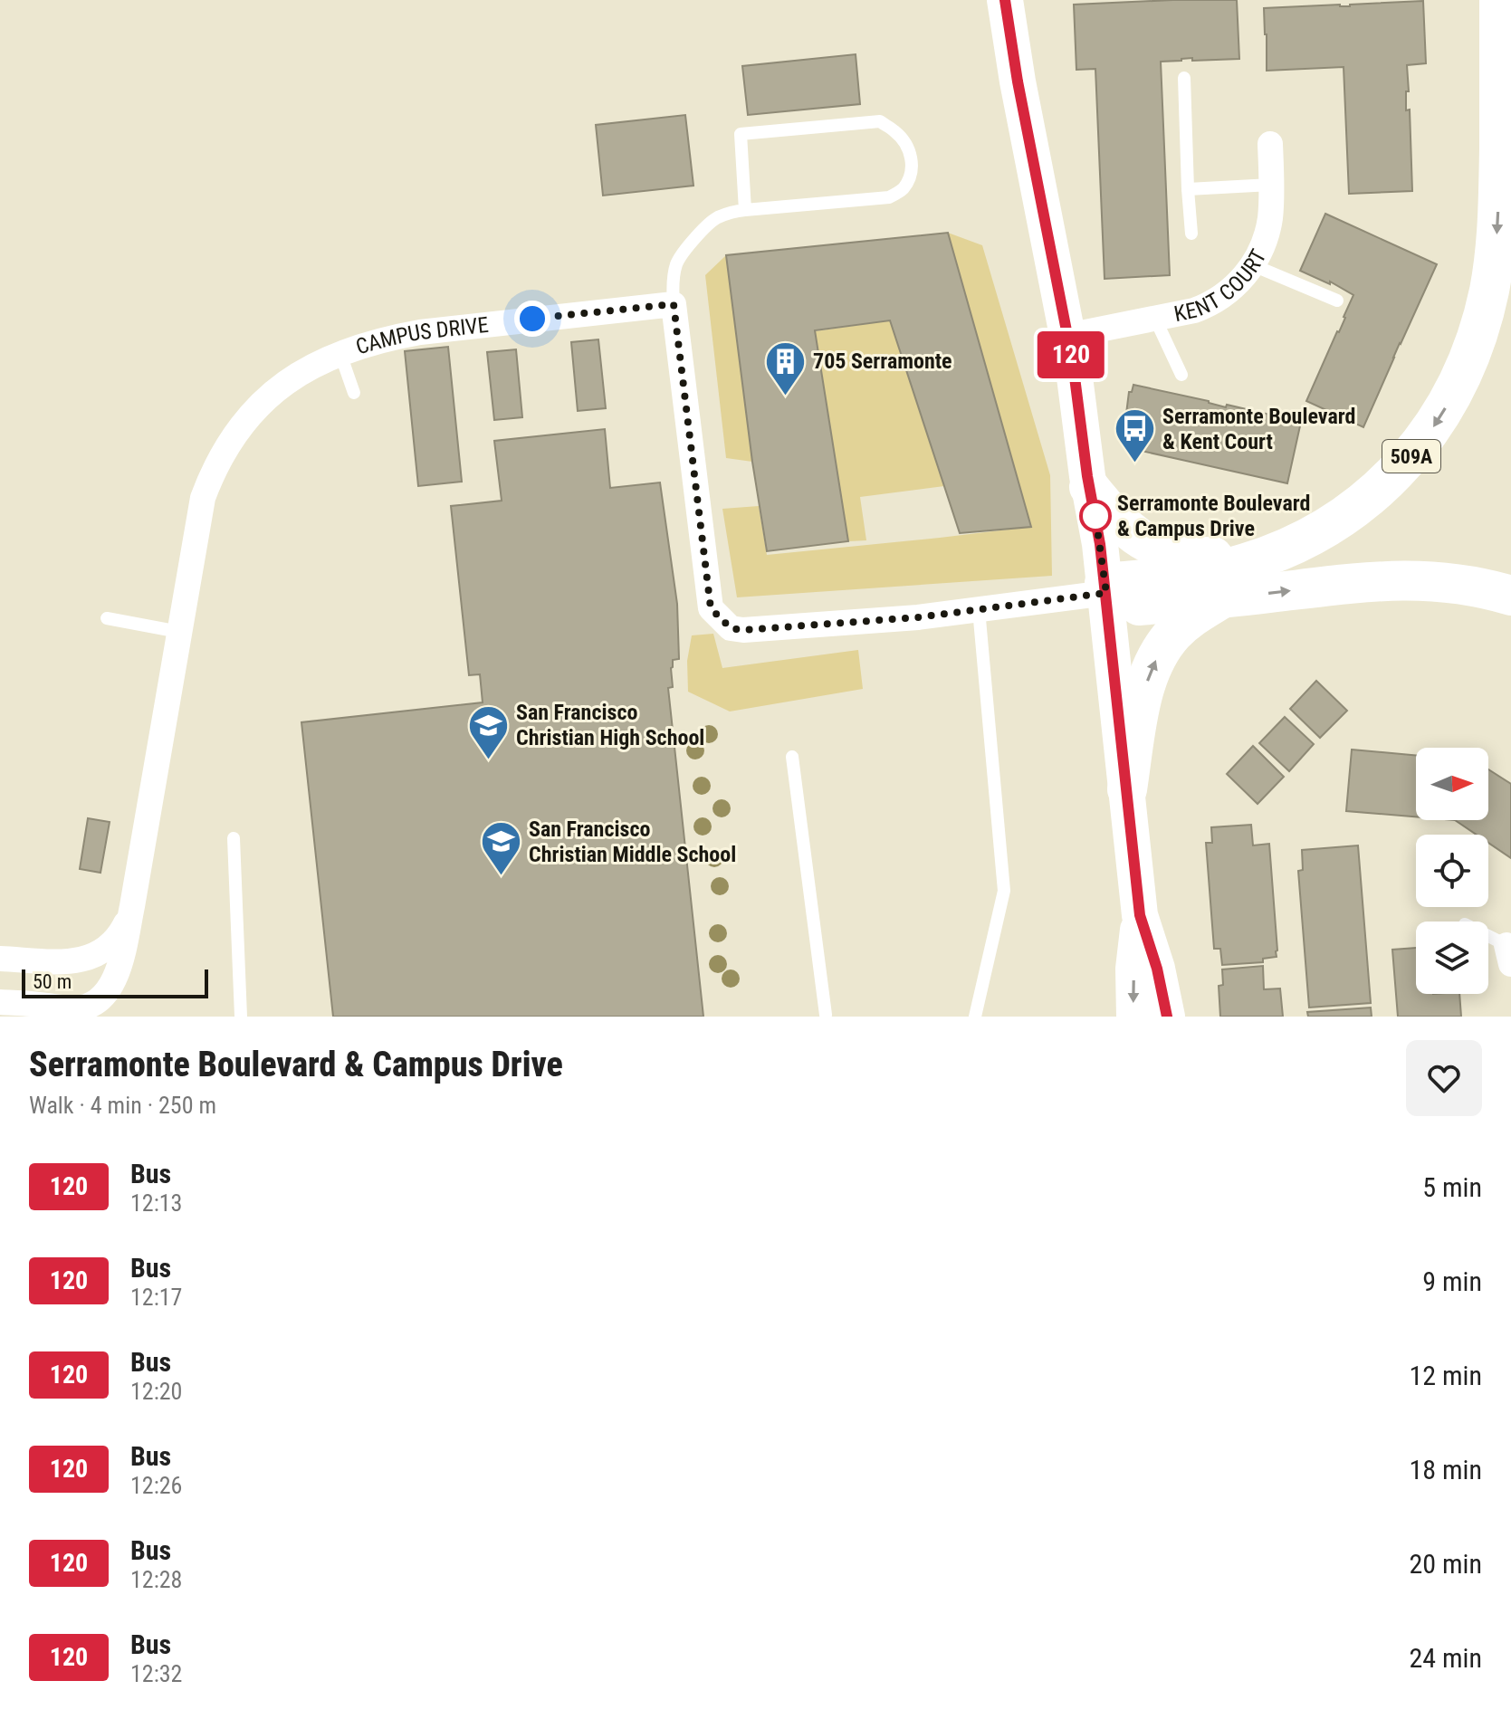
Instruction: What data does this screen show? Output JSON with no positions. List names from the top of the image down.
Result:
{
  "streets": {
    "highway": ["509A"],
    "street": ["KENT COURT", "CAMPUS DRIVE"]
  },
  "places": {
    "building": ["705 Serramonte"],
    "bus stop": ["Serramonte Boulevard & Kent Court"],
    "other": ["Serramonte Boulevard & Campus Drive"],
    "school or university": ["San Francisco Christian High School", "San Francisco Christian Middle School"]
  },
  "lines": ["bus line 120"],
  "scale_bar": "50 m",
  "north": "right",
  "page": {
    "on_map": "120",
    "scale": "50 m",
    "heading": ["Serramonte Boulevard & Campus Drive", "Walk · 4 min · 250 m"],
    "list": [
      {
        "mark": "120",
        "name": "Bus",
        "note": "12:13",
        "value": "5 min"
      },
      {
        "mark": "120",
        "name": "Bus",
        "note": "12:17",
        "value": "9 min"
      },
      {
        "mark": "120",
        "name": "Bus",
        "note": "12:20",
        "value": "12 min"
      },
      {
        "mark": "120",
        "name": "Bus",
        "note": "12:26",
        "value": "18 min"
      },
      {
        "mark": "120",
        "name": "Bus",
        "note": "12:28",
        "value": "20 min"
      },
      {
        "mark": "120",
        "name": "Bus",
        "note": "12:32",
        "value": "24 min"
      }
    ]
  }
}
